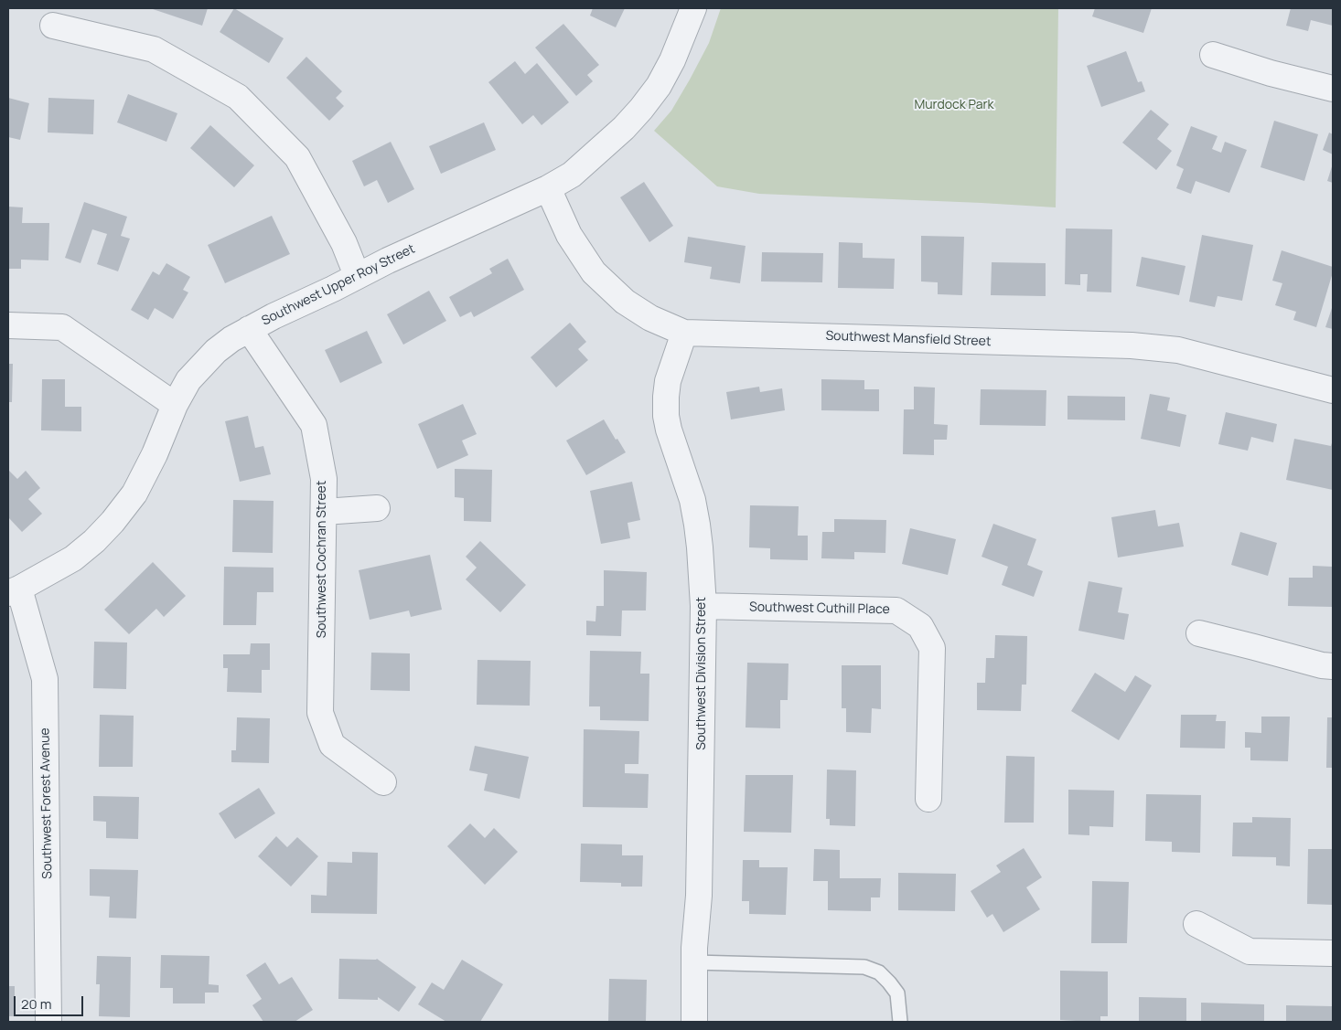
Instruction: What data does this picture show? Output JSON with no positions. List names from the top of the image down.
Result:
{
  "streets": {
    "street": [
      "Southwest Upper Roy Street",
      "Southwest Mansfield Street",
      "Southwest Cochran Street",
      "Southwest Cuthill Place",
      "Southwest Division Street",
      "Southwest Forest Avenue"
    ]
  },
  "crossings": [
    ["Southwest Upper Roy Street", "Southwest Mansfield Street"],
    ["Southwest Upper Roy Street", "Southwest Cochran Street"],
    ["Southwest Upper Roy Street", "Southwest Forest Avenue"],
    ["Southwest Mansfield Street", "Southwest Division Street"],
    ["Southwest Cuthill Place", "Southwest Division Street"]
  ],
  "parks": ["Murdock Park"],
  "scale_bar": "20 m"
}
